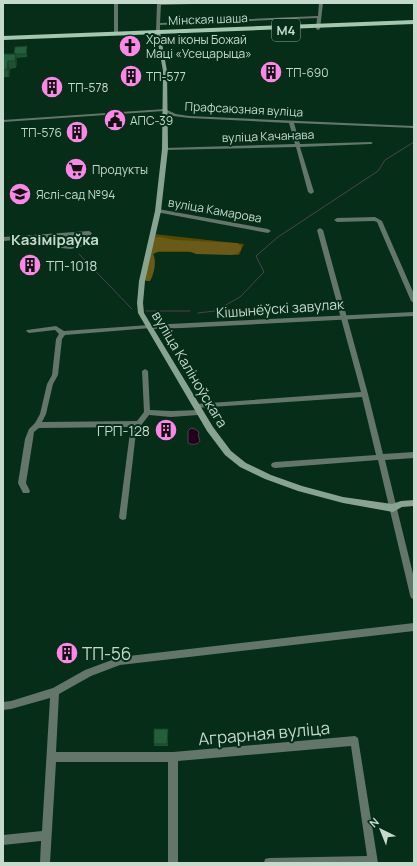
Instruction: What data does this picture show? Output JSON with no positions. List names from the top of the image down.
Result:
{
  "streets": {
    "main road": ["Мінская шаша", "М4", "вуліца Каліноўскага"],
    "street": [
      "Прафсаюзная вуліца",
      "вуліца Качанава",
      "вуліца Камарова",
      "Кішынёўскі завулак",
      "Аграрная вуліца"
    ]
  },
  "crossings": [
    ["Мінская шаша", "вуліца Каліноўскага"],
    ["Прафсаюзная вуліца", "вуліца Каліноўскага"],
    ["вуліца Качанава", "вуліца Каліноўскага"],
    ["вуліца Камарова", "вуліца Каліноўскага"],
    ["Кішынёўскі завулак", "вуліца Каліноўскага"]
  ],
  "districts": ["Казіміраўка"],
  "places": {
    "church": ["Храм іконы Божай Маці «Усецарыца»"],
    "building": [
      "ТП-690",
      "ТП-577",
      "ТП-578",
      "ТП-576",
      "ТП-1018",
      "ГРП-128",
      "ТП-56"
    ],
    "public building": ["АПС-39"],
    "supermarket": ["Продукты"],
    "school or university": ["Яслі-сад №94"]
  },
  "north": "top left"
}
